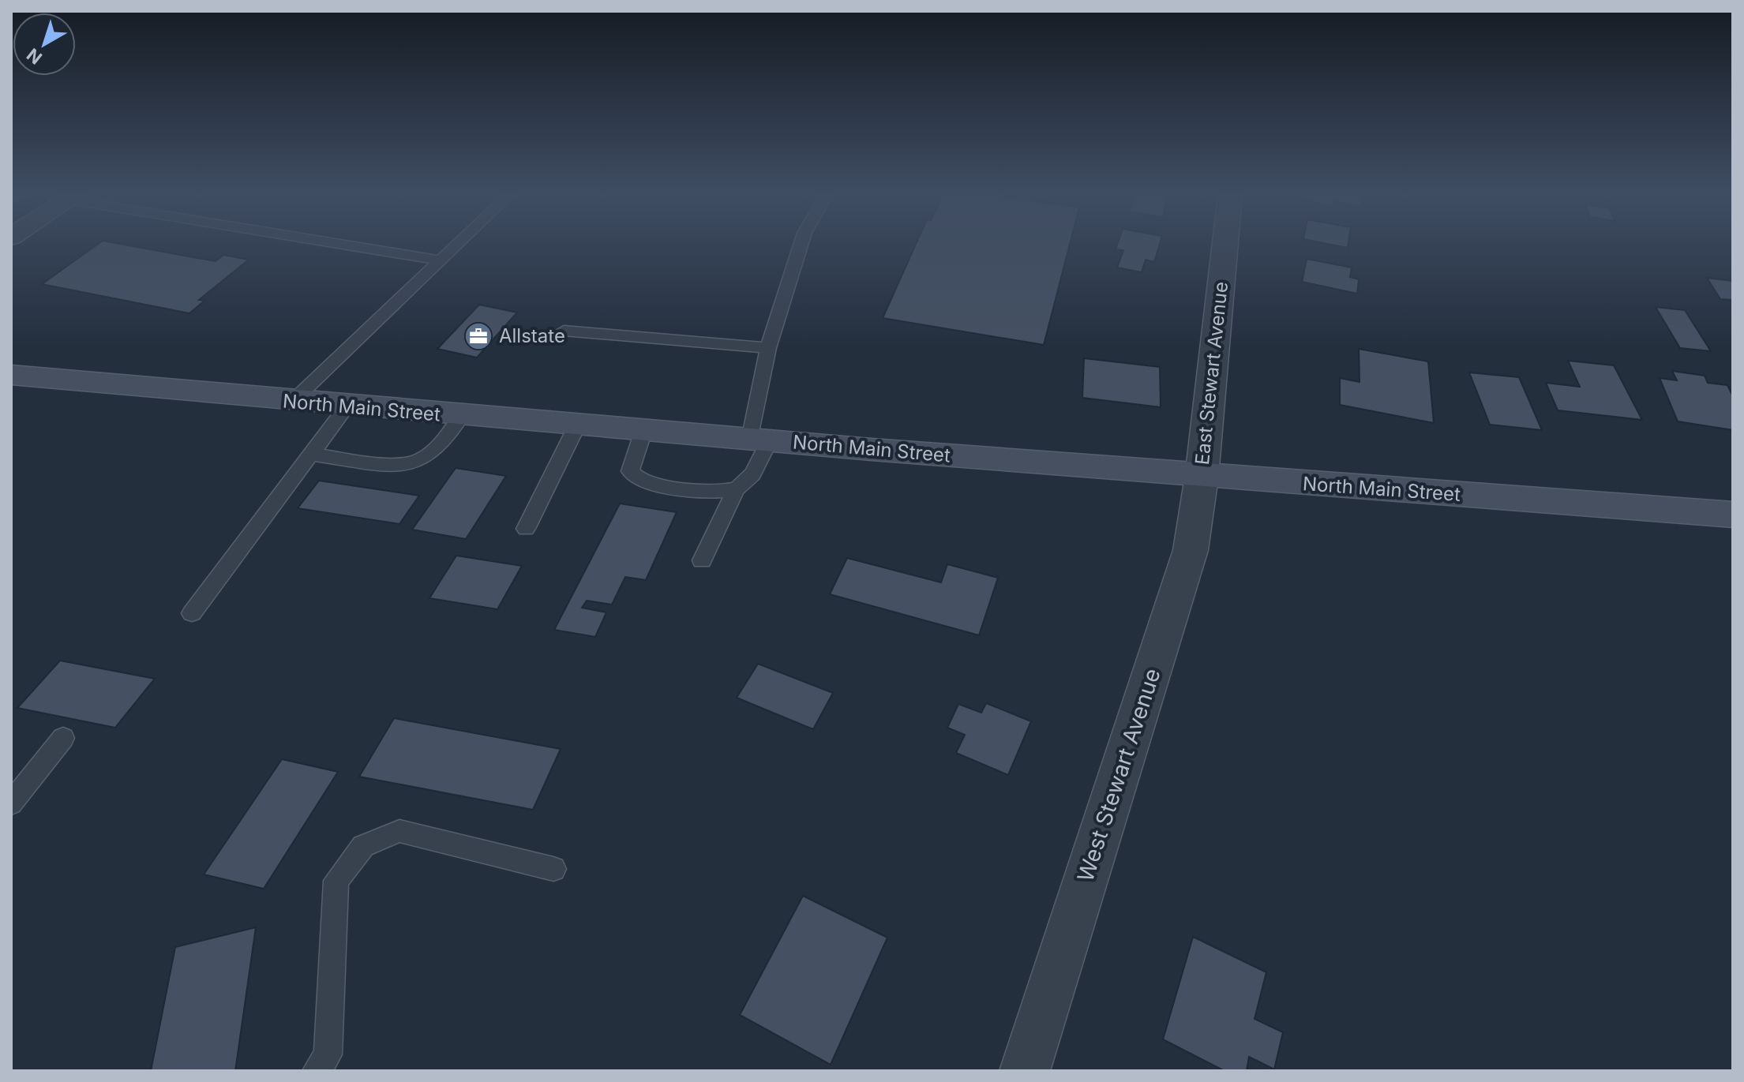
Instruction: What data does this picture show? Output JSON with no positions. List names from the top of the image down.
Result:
{
  "streets": {
    "main road": ["North Main Street"],
    "street": ["East Stewart Avenue", "West Stewart Avenue"]
  },
  "crossings": [
    ["East Stewart Avenue", "North Main Street"],
    ["East Stewart Avenue", "West Stewart Avenue"],
    ["North Main Street", "West Stewart Avenue"]
  ],
  "places": {
    "office": ["Allstate"]
  },
  "north": "bottom left"
}
